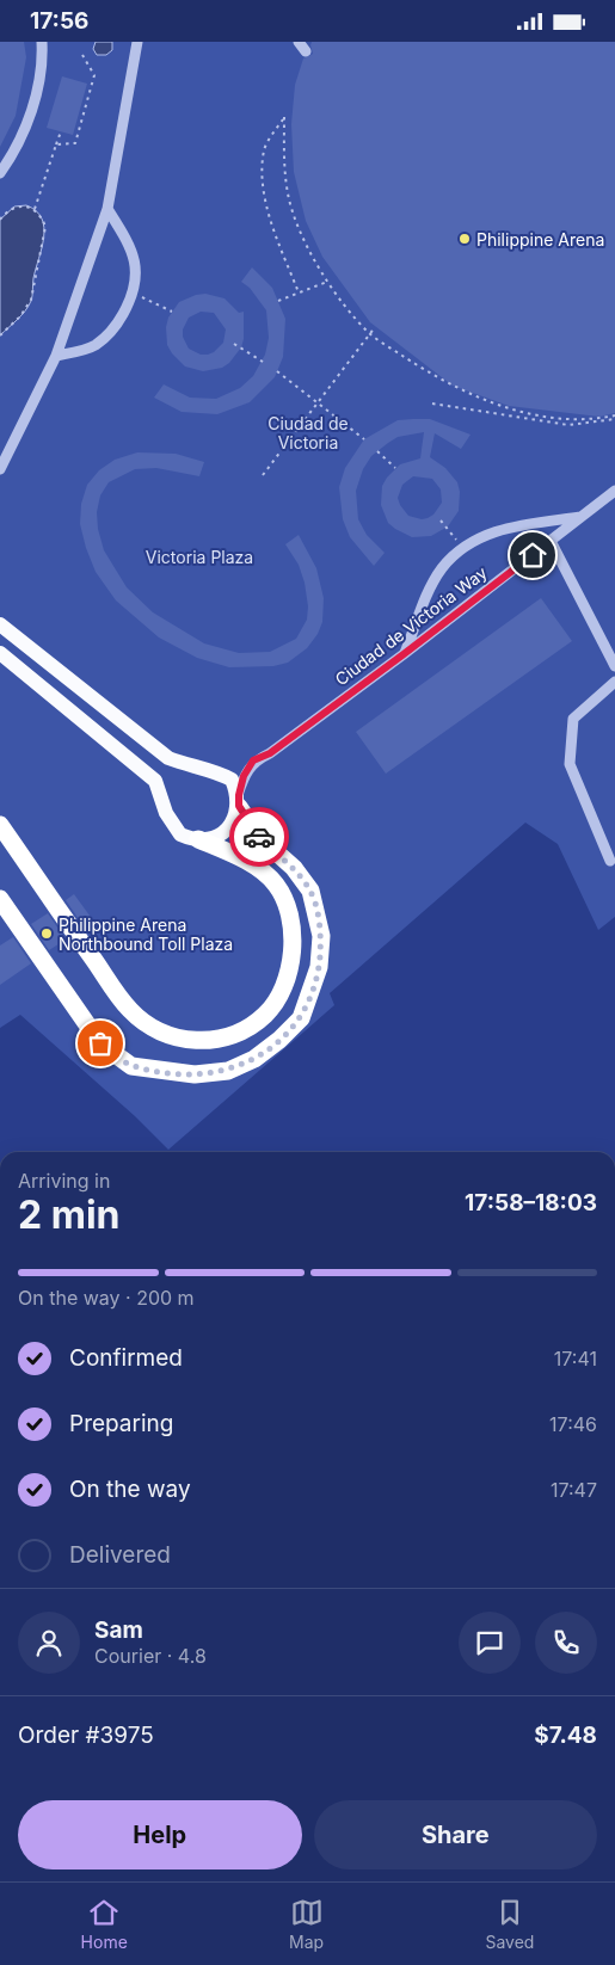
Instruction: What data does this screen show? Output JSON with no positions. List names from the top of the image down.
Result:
{
  "streets": {
    "street": ["Ciudad de Victoria Way"]
  },
  "parks": ["Ciudad de Victoria", "Victoria Plaza"],
  "places": ["Philippine Arena", "Philippine Arena Northbound Toll Plaza"],
  "page": {
    "status": "17:56",
    "heading": ["2 min", "Arriving in", "17:58–18:03"],
    "panel": [
      "Sam",
      "Courier · 4.8",
      "Order #3975",
      "$7.48"
    ],
    "bar": "On the way · 200 m",
    "list": [
      ["Confirmed", "17:41"],
      ["Preparing", "17:46"],
      ["On the way", "17:47"],
      "Delivered"
    ],
    "buttons": ["Help", "Share"],
    "tabs": ["Home", "Map", "Saved"]
  }
}
